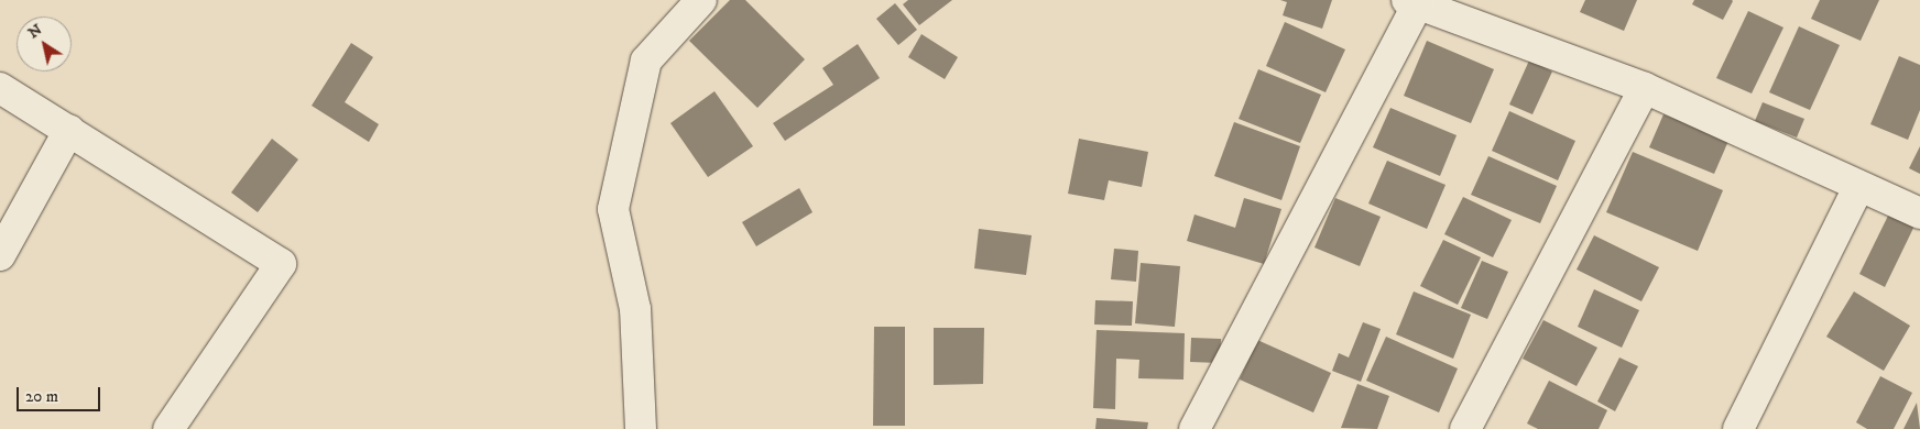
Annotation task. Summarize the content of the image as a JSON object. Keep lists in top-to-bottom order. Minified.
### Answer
{"scale_bar":"20 m","north":"top left"}
